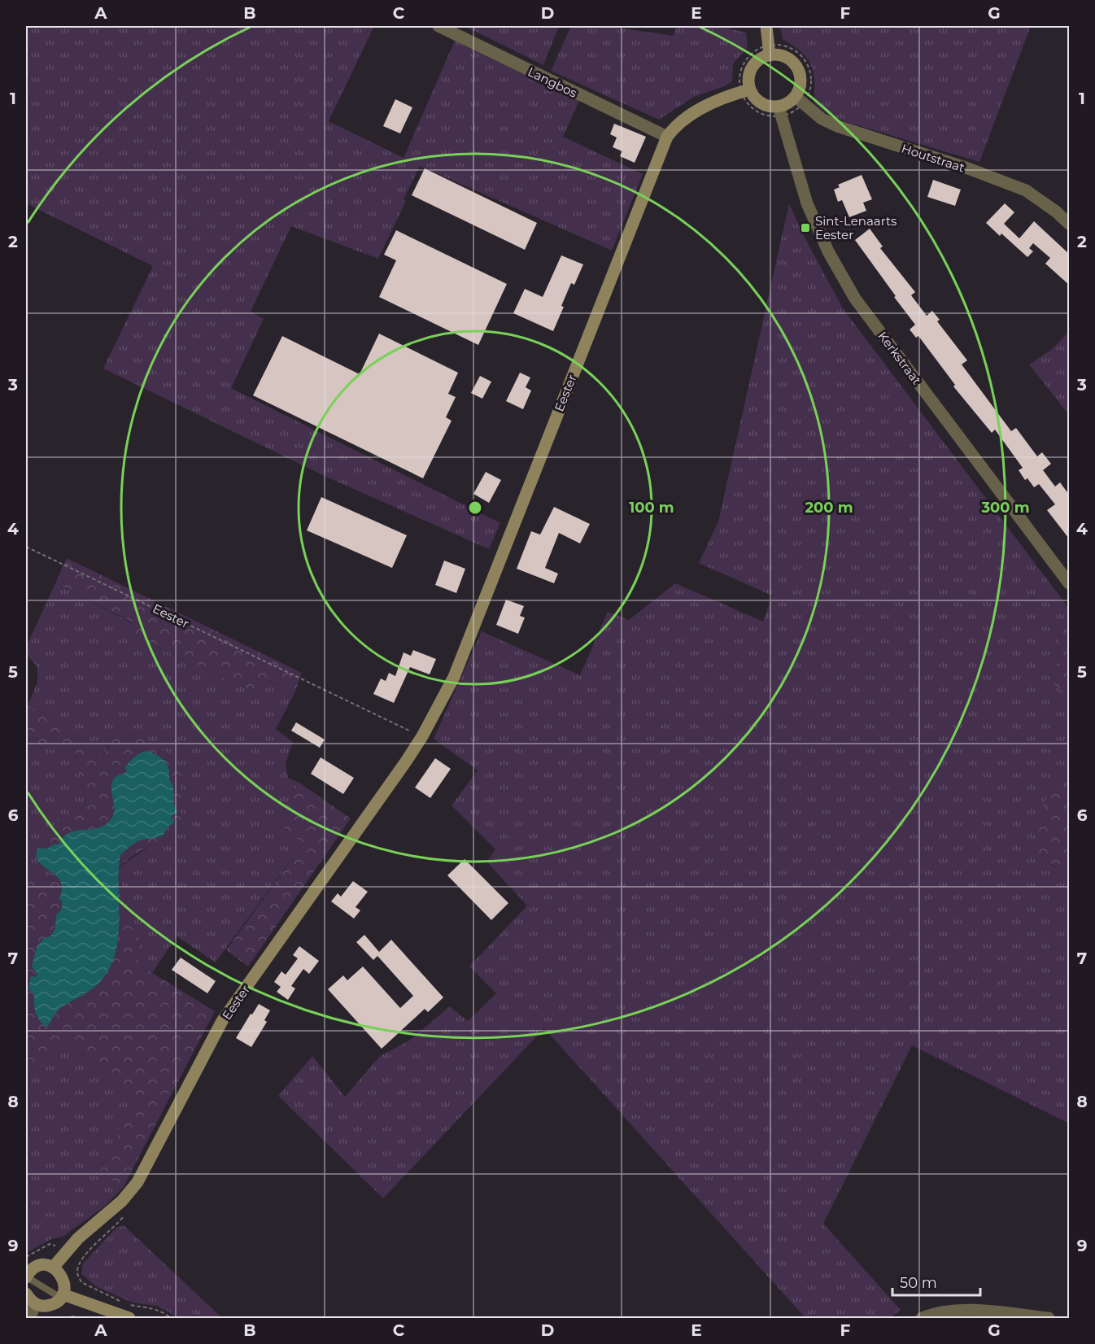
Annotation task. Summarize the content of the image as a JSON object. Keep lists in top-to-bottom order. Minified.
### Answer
{"streets":{"main road":["Eester"],"street":["Langbos","Houtstraat","Kerkstraat"]},"crossings":[["Langbos","Eester"],["Houtstraat","Kerkstraat"],["Houtstraat","Eester"],["Kerkstraat","Eester"]],"places":{"transit":["Sint-Lenaarts Eester"]},"scale_bar":"50 m","grid":{"columns":["A","B","C","D","E","F","G"],"rows":["1","2","3","4","5","6","7","8","9"]},"rings":["100 m","200 m","300 m"]}
